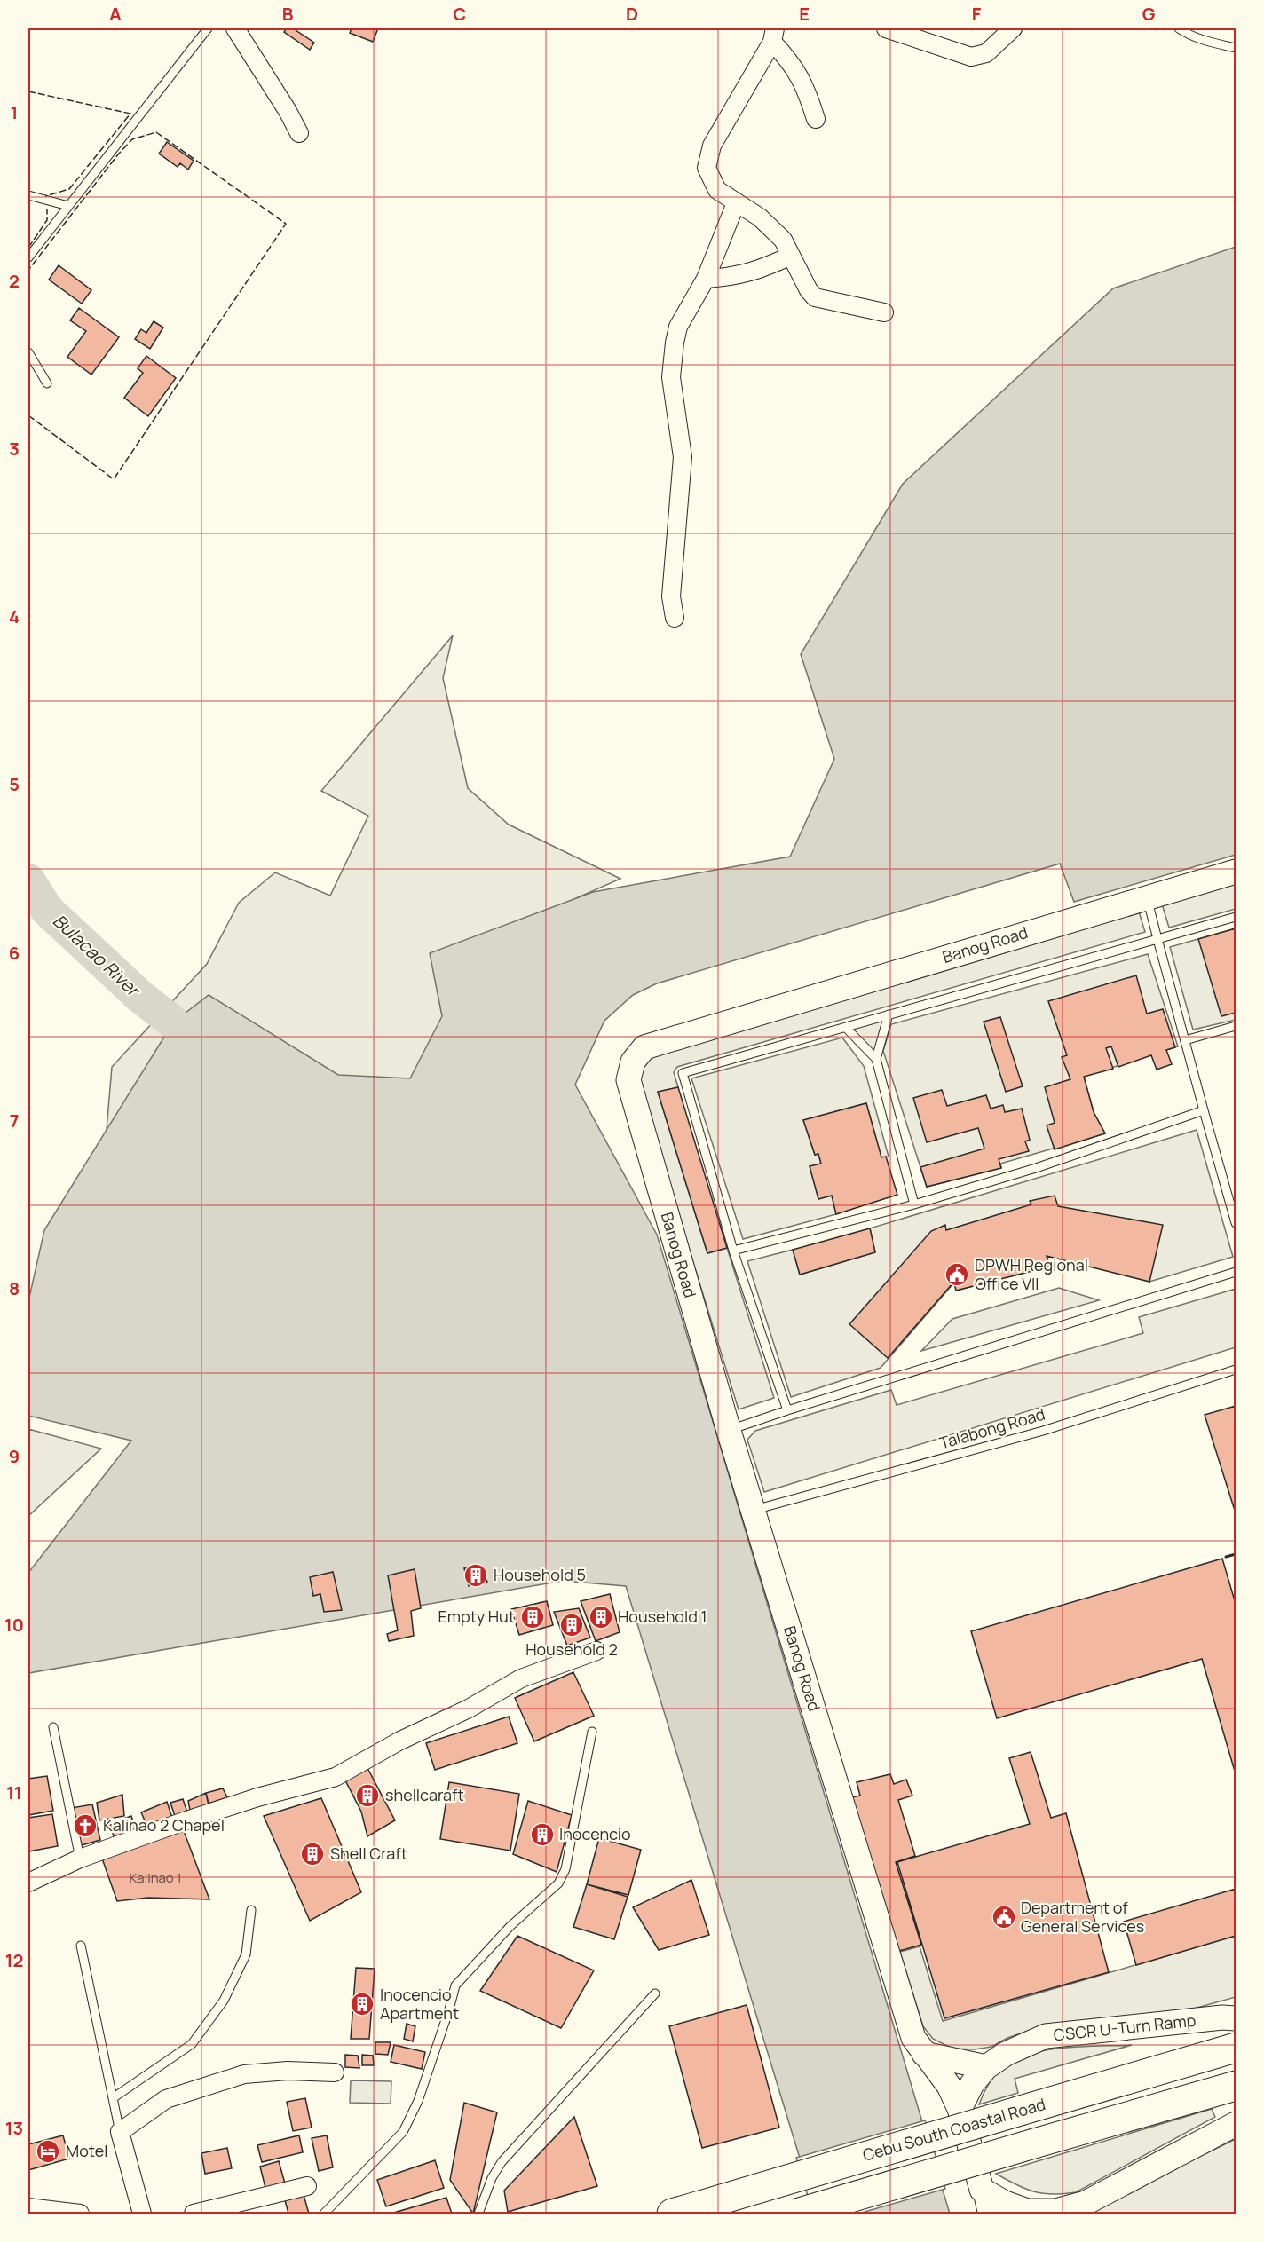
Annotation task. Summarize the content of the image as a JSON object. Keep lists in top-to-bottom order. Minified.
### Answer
{"streets":{"highway":["Cebu South Coastal Road"],"street":["Banog Road","CSCR U-Turn Ramp"],"lane":["Talabong Road"]},"crossings":[["Banog Road","Talabong Road"],["Banog Road","CSCR U-Turn Ramp"]],"water":["Bulacao River"],"places":{"public building":["DPWH Regional Office VII","Department of General Services"],"building":["Household 5","Empty Hut","Household 1","Household 2","shellcaraft","Inocencio","Shell Craft","Inocencio Apartment"],"church":["Kalinao 2 Chapel"],"hotel":["Motel"]},"house_numbers":["Kalinao 1"],"grid":{"columns":["A","B","C","D","E","F","G"],"rows":["1","2","3","4","5","6","7","8","9","10","11","12","13"]}}
